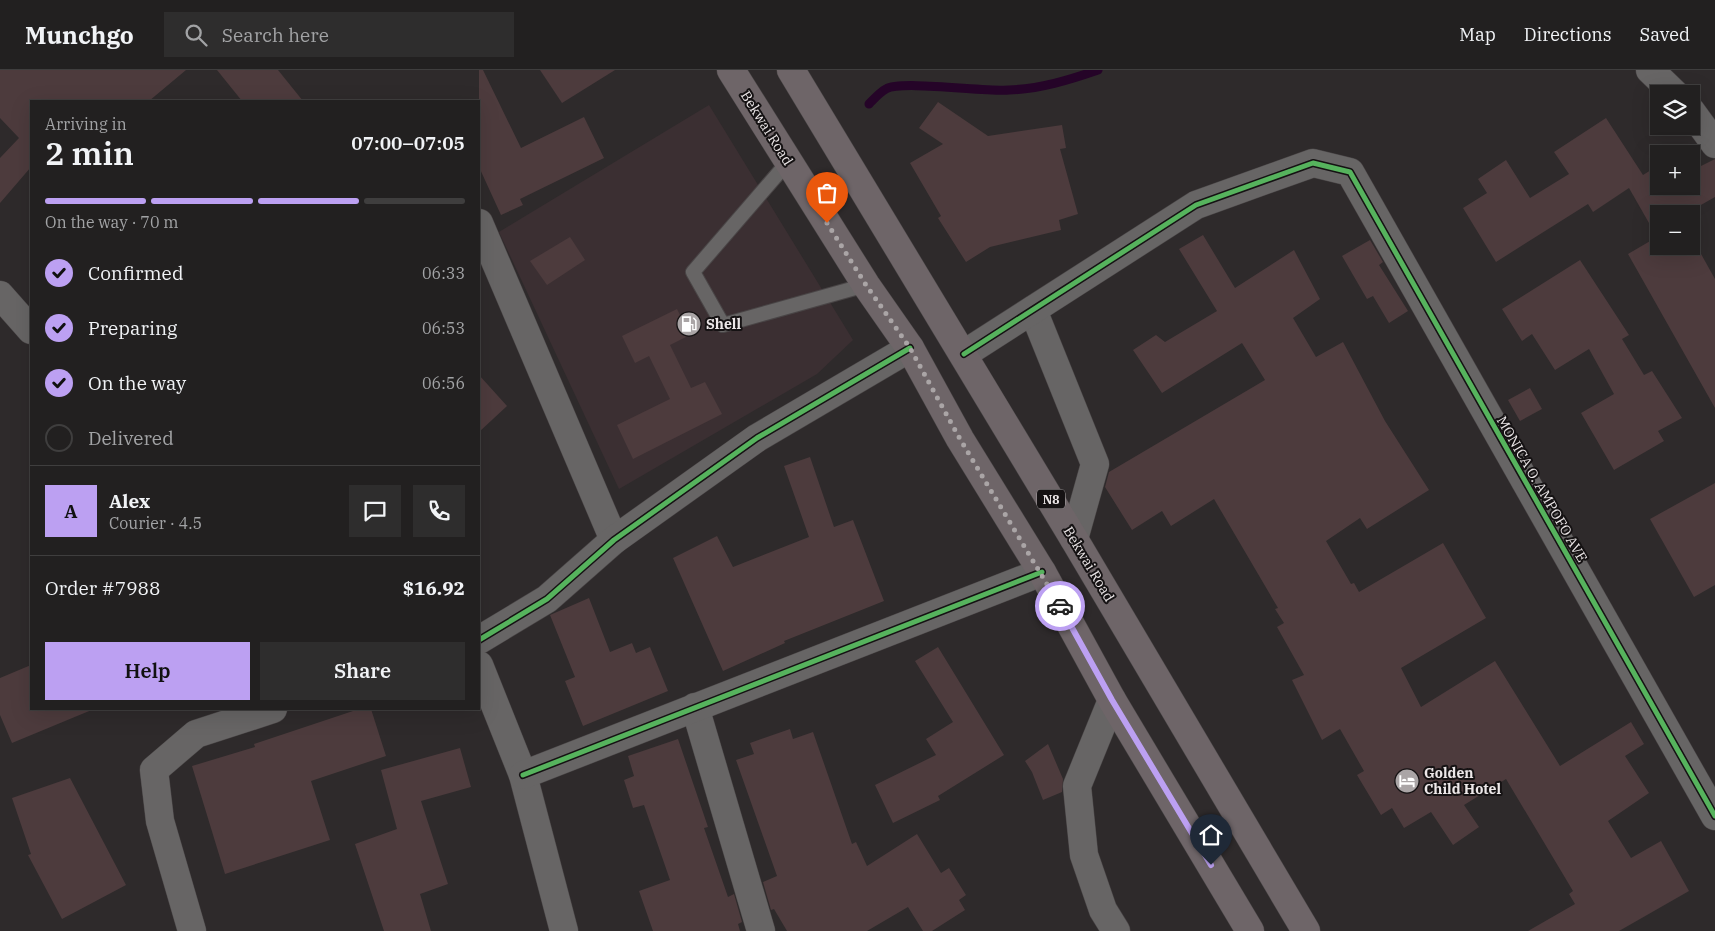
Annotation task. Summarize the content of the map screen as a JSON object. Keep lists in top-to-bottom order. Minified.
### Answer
{"streets":{"highway":["Bekwai Road","N8"],"street":["MONICA O. AMPOFO AVE"]},"places":{"fuel station":["Shell"],"hotel":["Golden Child Hotel"]},"page":{"header":"Munchgo","search":"Search here","nav":["Map","Directions","Saved"],"map_buttons":["+","−"],"heading":["2 min","Arriving in","07:00–07:05"],"panel":["Alex","Courier · 4.5","Order #7988","$16.92"],"bar":"On the way · 70 m","list":[["Confirmed","06:33"],["Preparing","06:53"],["On the way","06:56"],"Delivered"],"round":"A","buttons":["Help","Share"]}}
